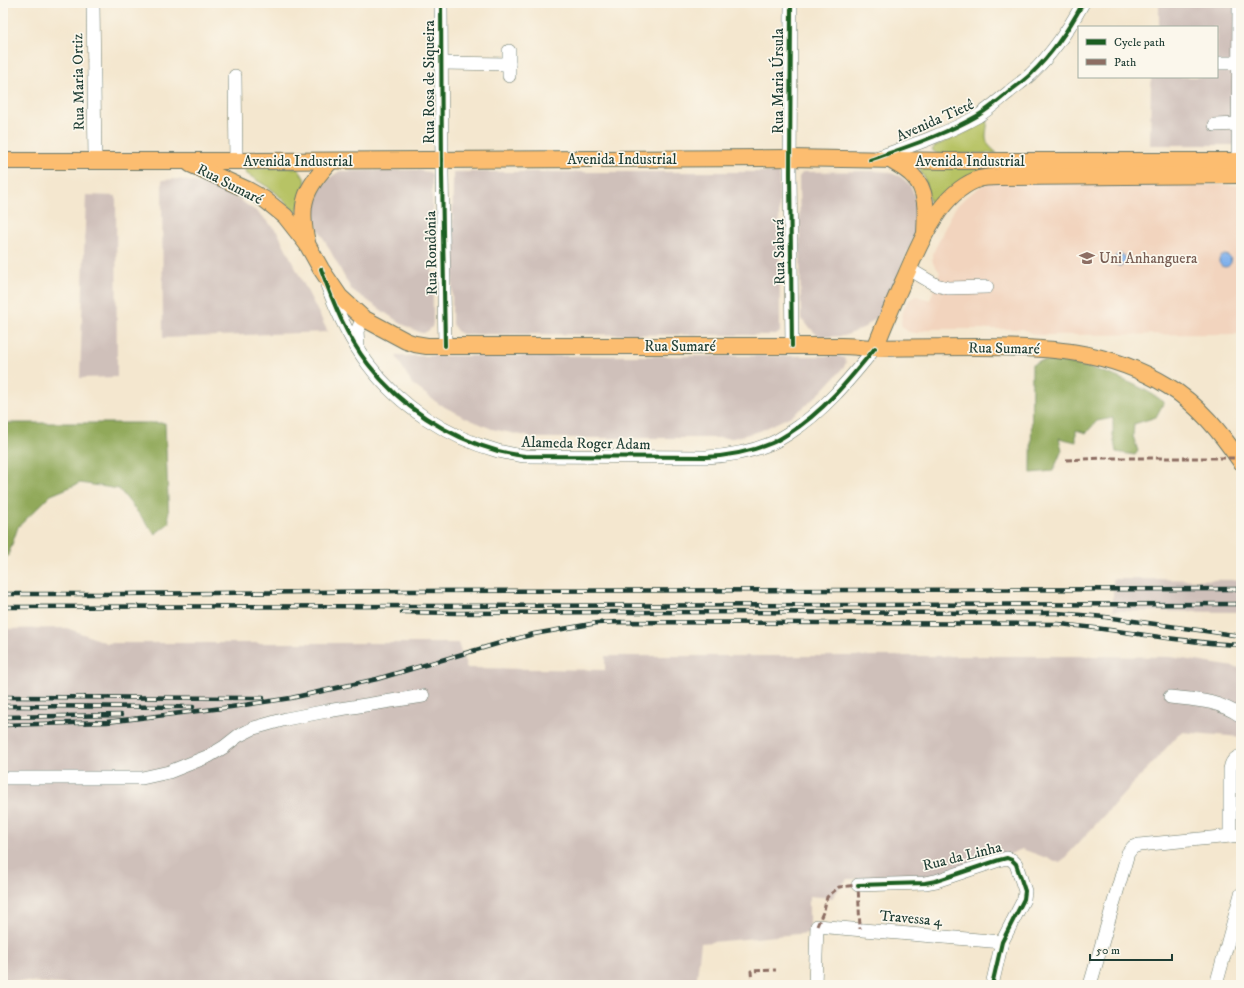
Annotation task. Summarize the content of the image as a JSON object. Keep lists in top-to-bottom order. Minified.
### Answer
{"streets":{"main road":["Avenida Industrial","Rua Sumaré","Alameda Roger Adam"],"street":["Rua Maria Úrsula","Rua Maria Ortiz","Rua Rosa de Siqueira","Avenida Tietê","Rua Sabará","Rua Rondônia","Rua da Linha","Travessa 4"]},"crossings":[["Rua Maria Úrsula","Avenida Industrial"],["Rua Maria Úrsula","Rua Sabará"],["Rua Maria Ortiz","Avenida Industrial"],["Rua Rosa de Siqueira","Avenida Industrial"],["Rua Rosa de Siqueira","Rua Rondônia"],["Avenida Tietê","Avenida Industrial"],["Avenida Industrial","Rua Sumaré"],["Avenida Industrial","Rua Sabará"],["Avenida Industrial","Rua Rondônia"],["Avenida Industrial","Alameda Roger Adam"],["Rua Sumaré","Rua Sabará"],["Rua Sumaré","Rua Rondônia"],["Rua Sumaré","Alameda Roger Adam"],["Rua da Linha","Travessa 4"]],"places":{"school or university":["Uni Anhanguera"]},"legend":["Cycle path","Path"],"scale_bar":"50 m"}
